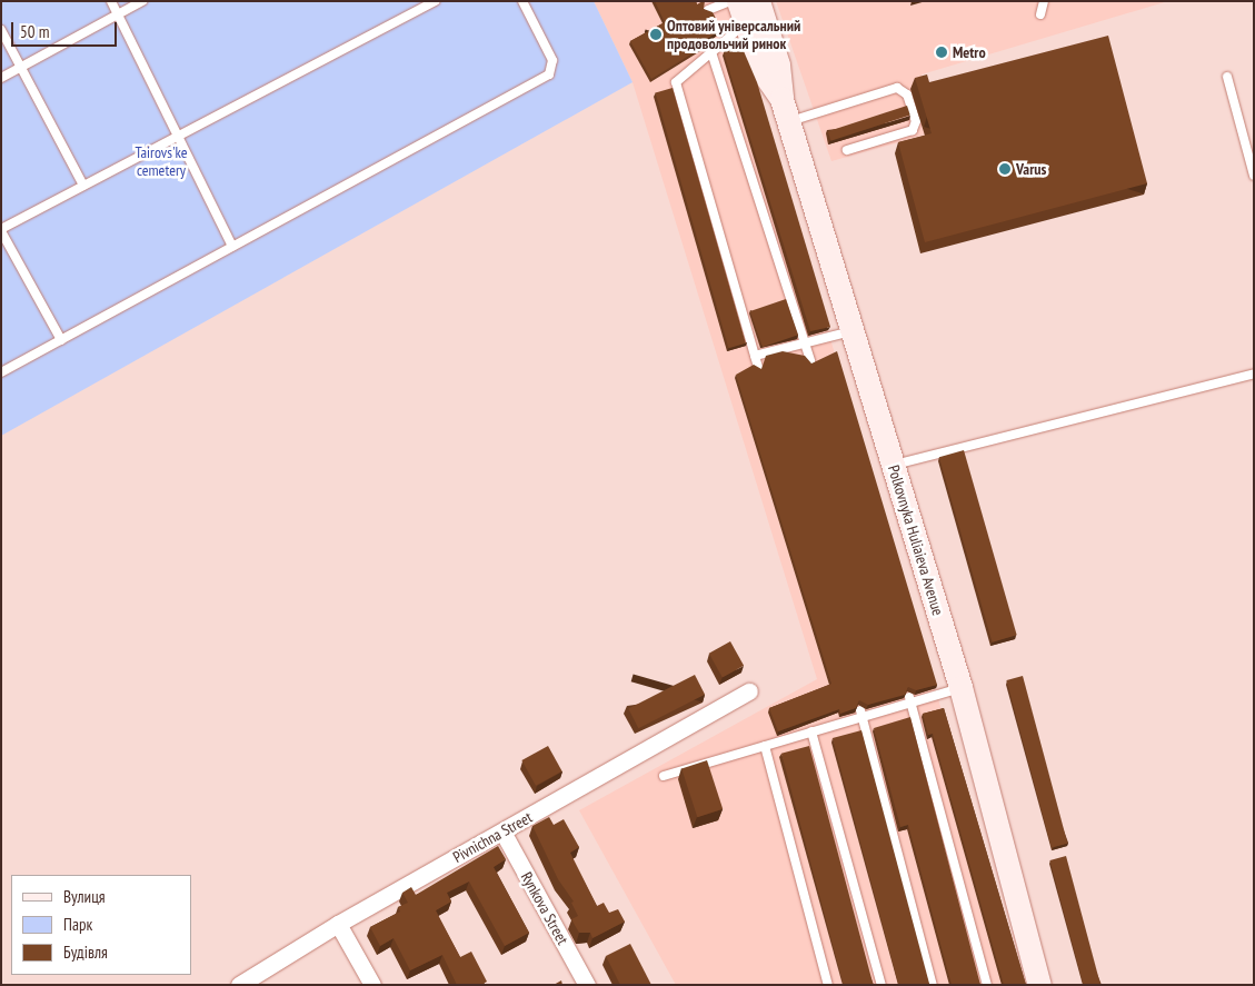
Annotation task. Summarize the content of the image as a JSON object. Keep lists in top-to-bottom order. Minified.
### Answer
{"streets":{"main road":["Polkovnyka Huliaieva Avenue"],"street":["Pivnichna Street","Rynkova Street"]},"crossings":[["Pivnichna Street","Rynkova Street"]],"parks":["Tairovs'ke cemetery"],"places":["Оптовий універсальний продовольчий ринок","Metro","Varus"],"legend":["Вулиця","Парк","Будівля"],"scale_bar":"50 m"}
